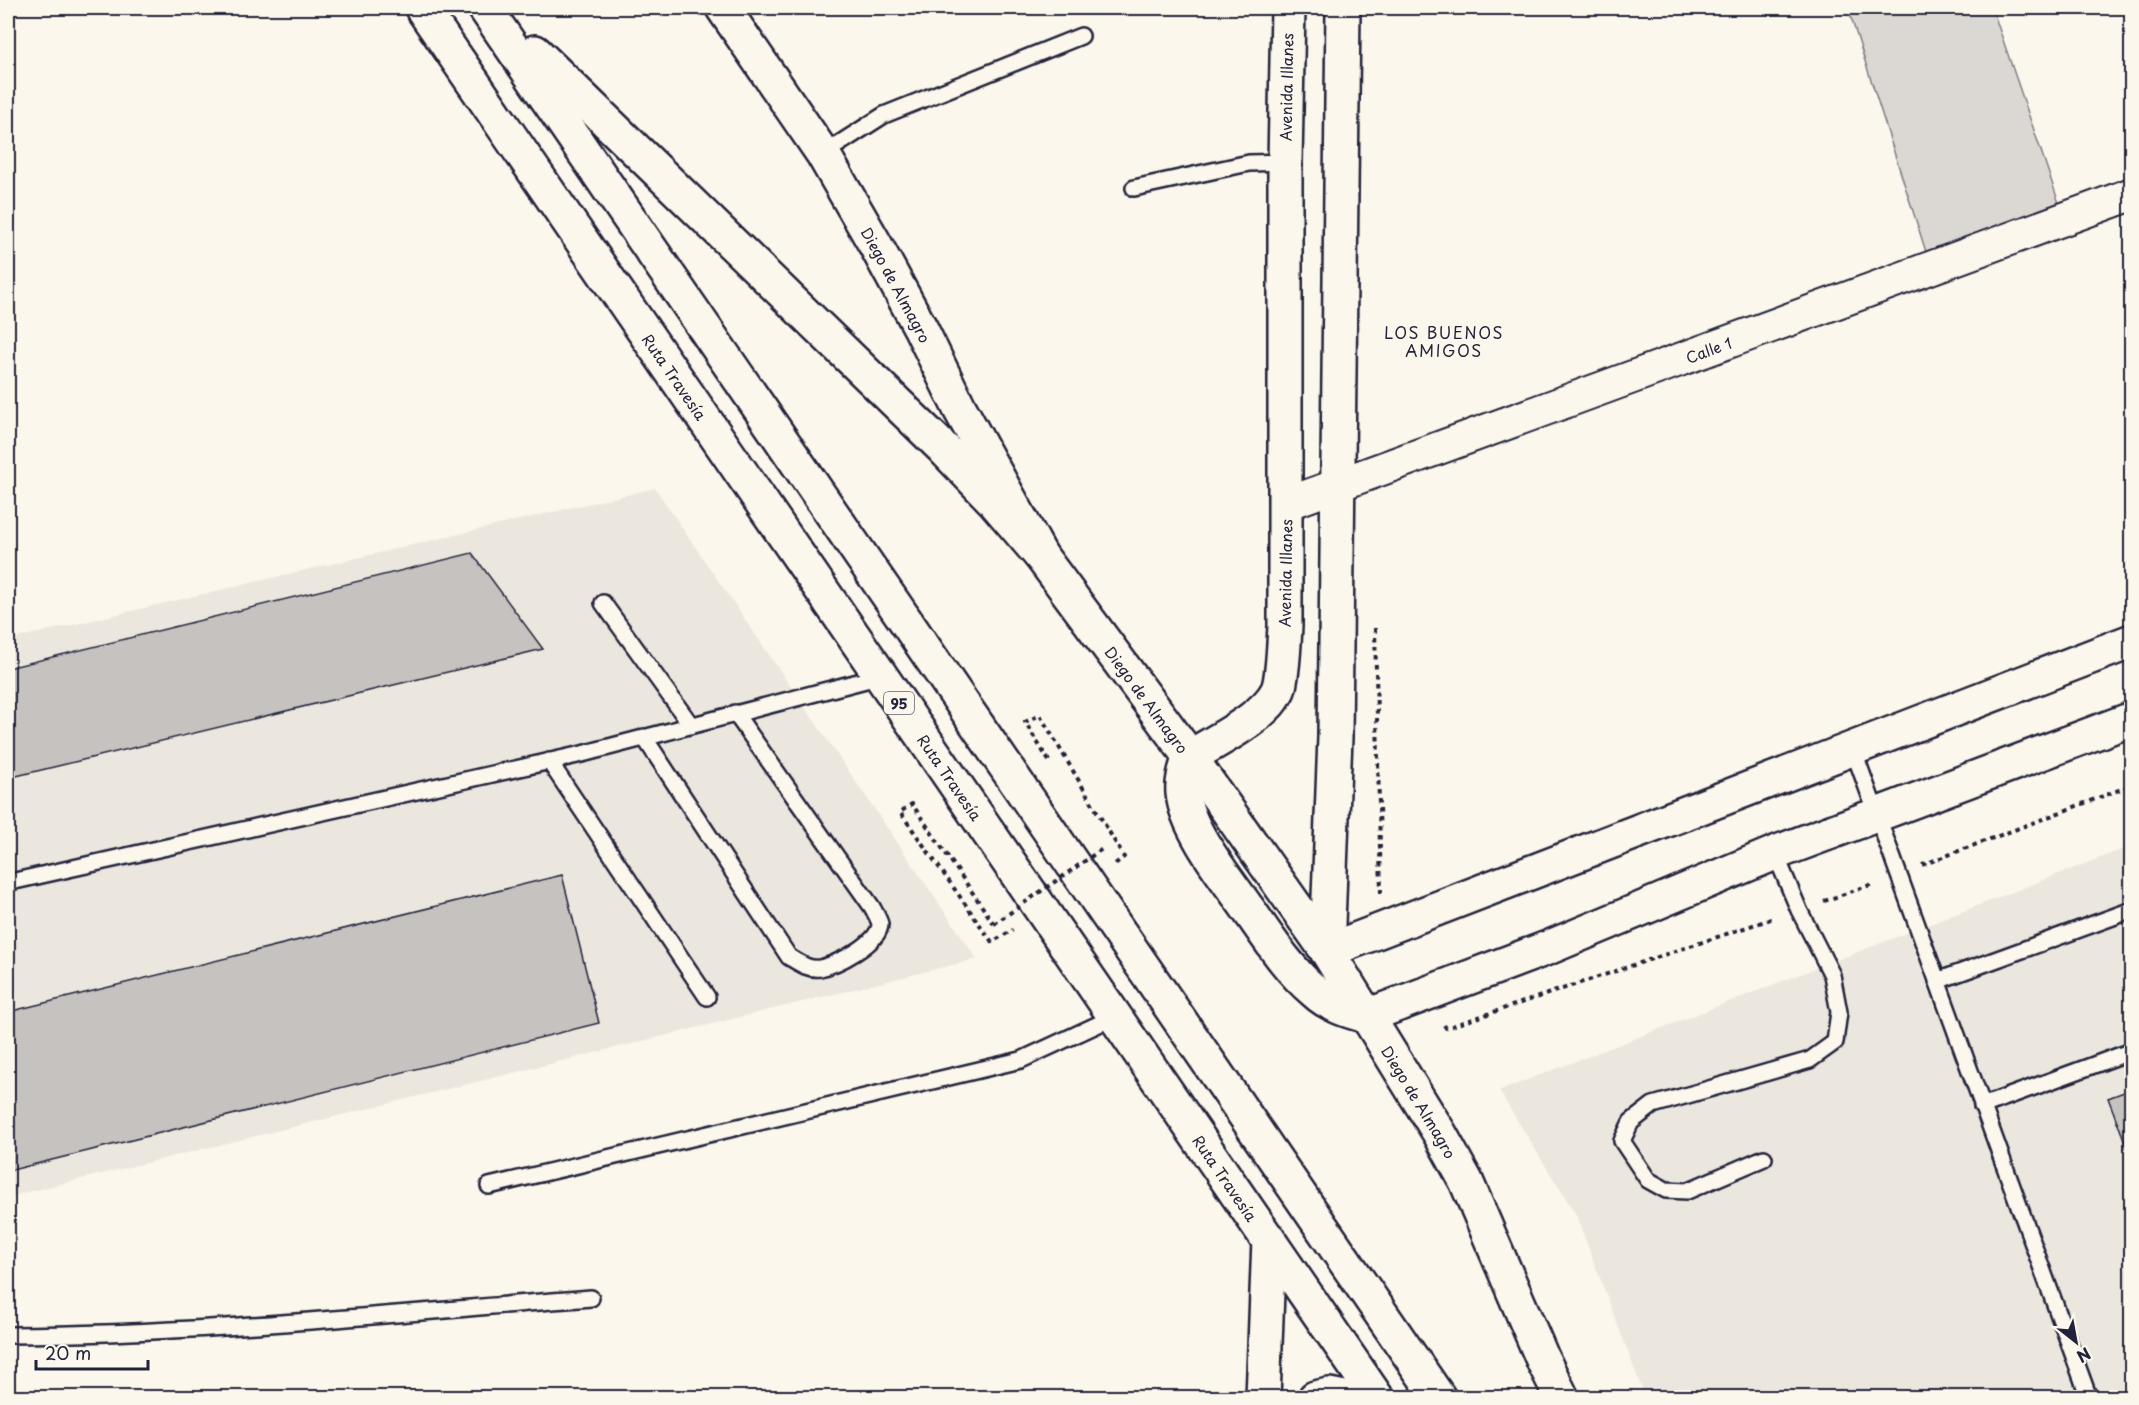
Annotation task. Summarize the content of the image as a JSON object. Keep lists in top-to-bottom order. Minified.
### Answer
{"streets":{"main road":["Avenida Illanes","Diego de Almagro","Ruta Travesía","95"],"street":["Calle 1"]},"crossings":[["Avenida Illanes","Diego de Almagro"],["Avenida Illanes","Calle 1"]],"districts":["LOS BUENOS AMIGOS"],"scale_bar":"20 m","north":"bottom right"}
